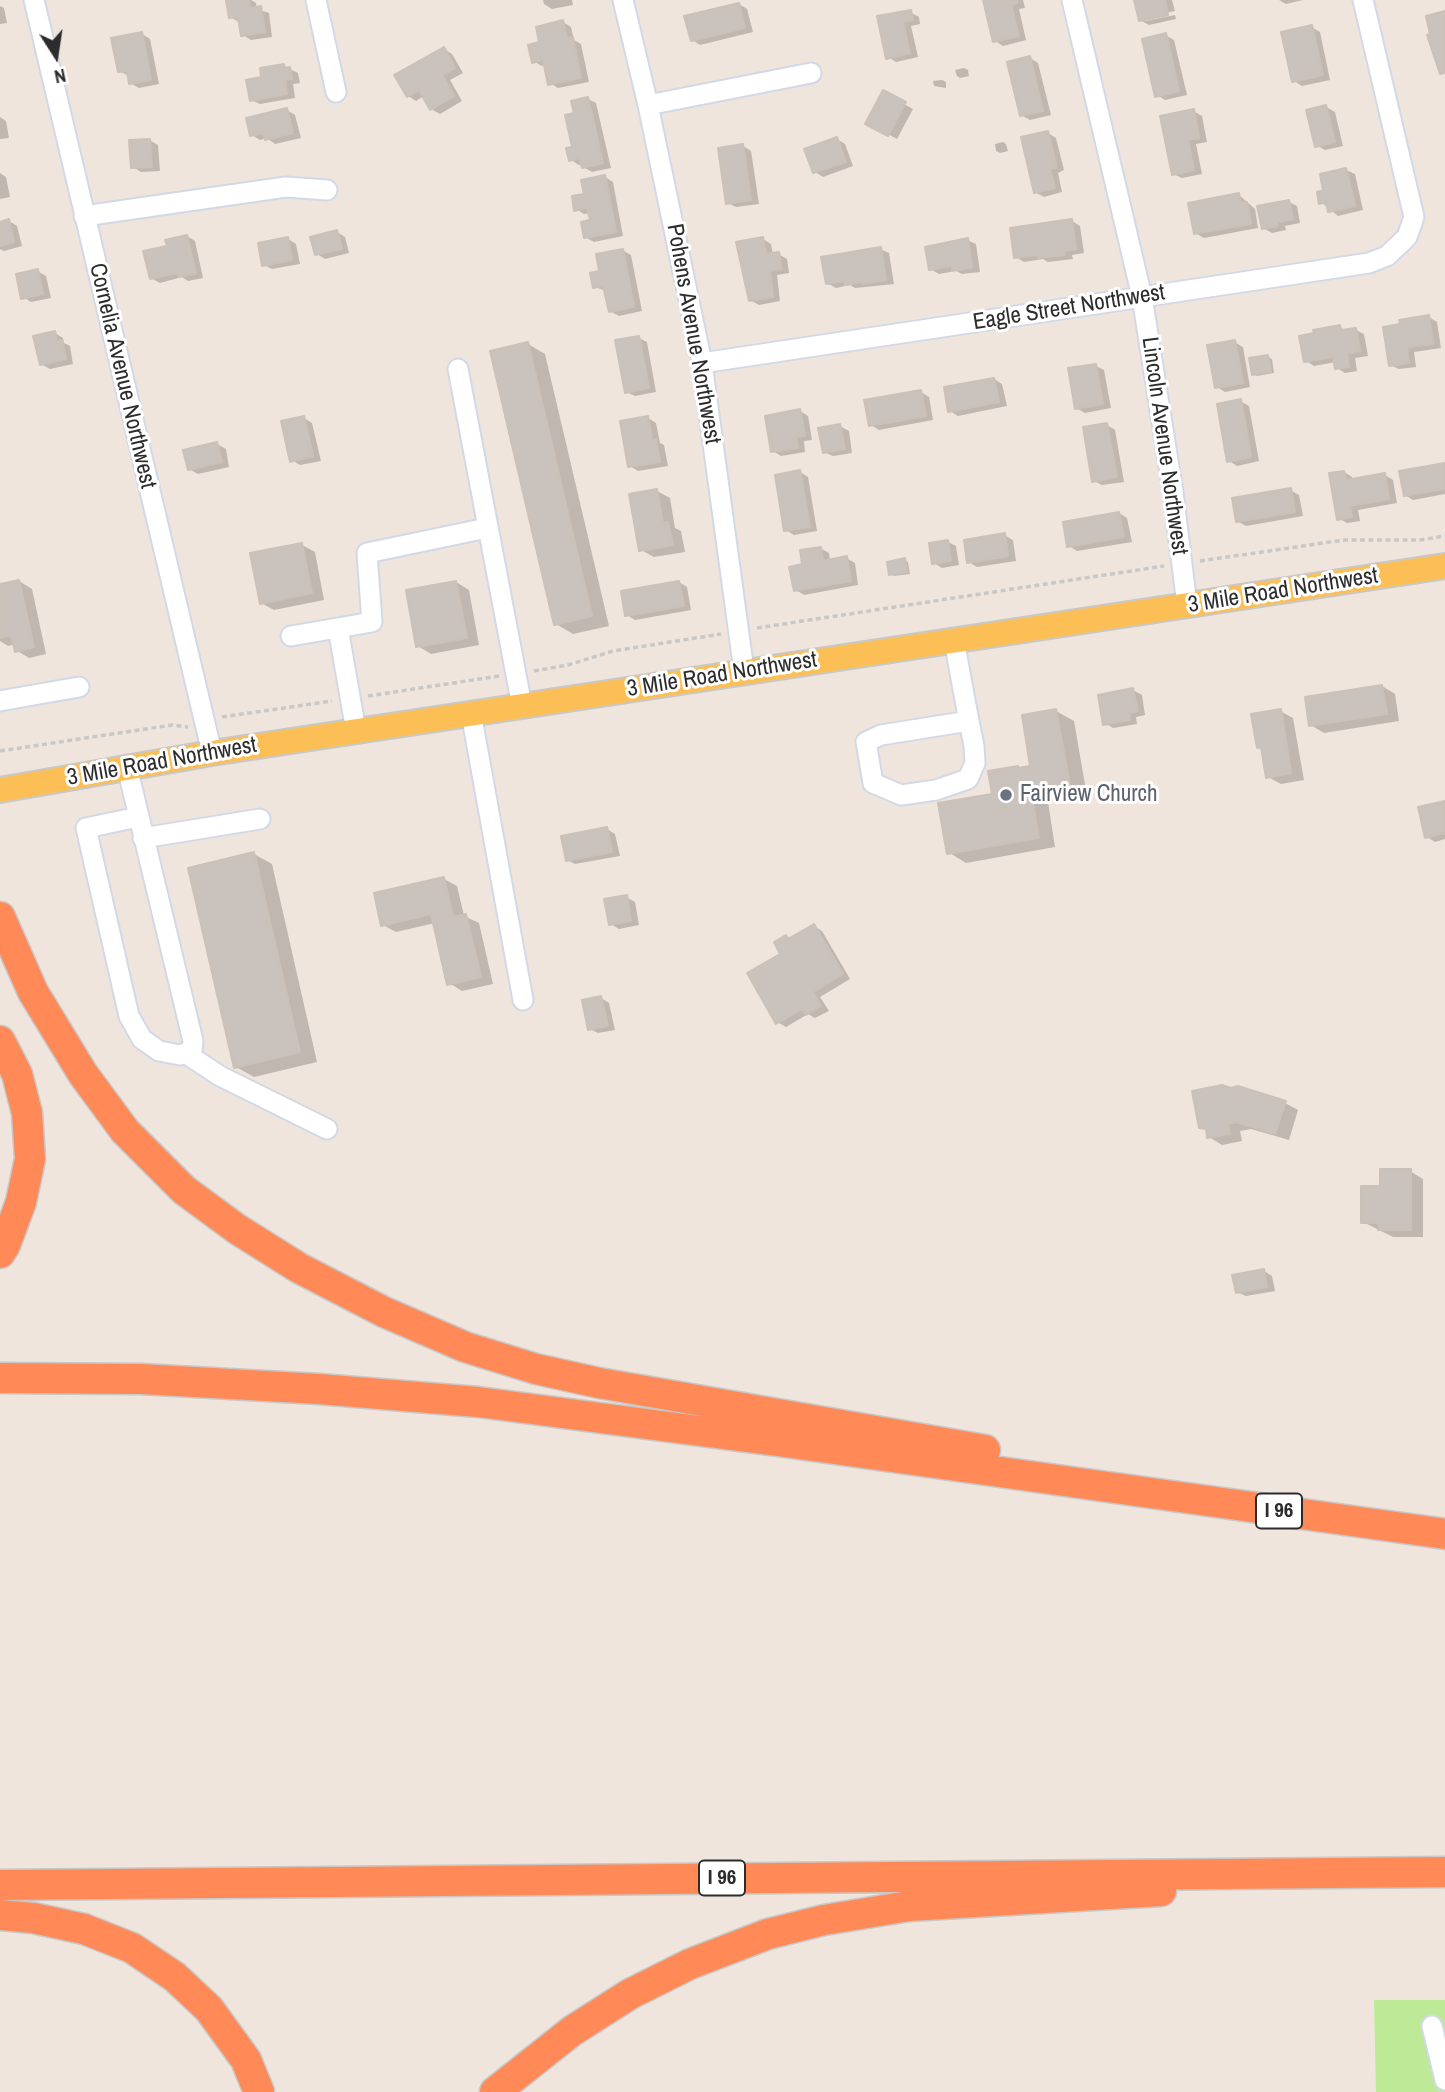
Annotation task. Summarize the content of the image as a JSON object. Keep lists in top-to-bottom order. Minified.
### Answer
{"streets":{"highway":["I 96"],"main road":["3 Mile Road Northwest"],"street":["Eagle Street Northwest","Pohens Avenue Northwest","Cornelia Avenue Northwest","Lincoln Avenue Northwest"]},"crossings":[["Eagle Street Northwest","Pohens Avenue Northwest"],["Eagle Street Northwest","Lincoln Avenue Northwest"],["Pohens Avenue Northwest","3 Mile Road Northwest"],["Cornelia Avenue Northwest","3 Mile Road Northwest"],["Lincoln Avenue Northwest","3 Mile Road Northwest"]],"places":["Fairview Church"],"north":"bottom"}
